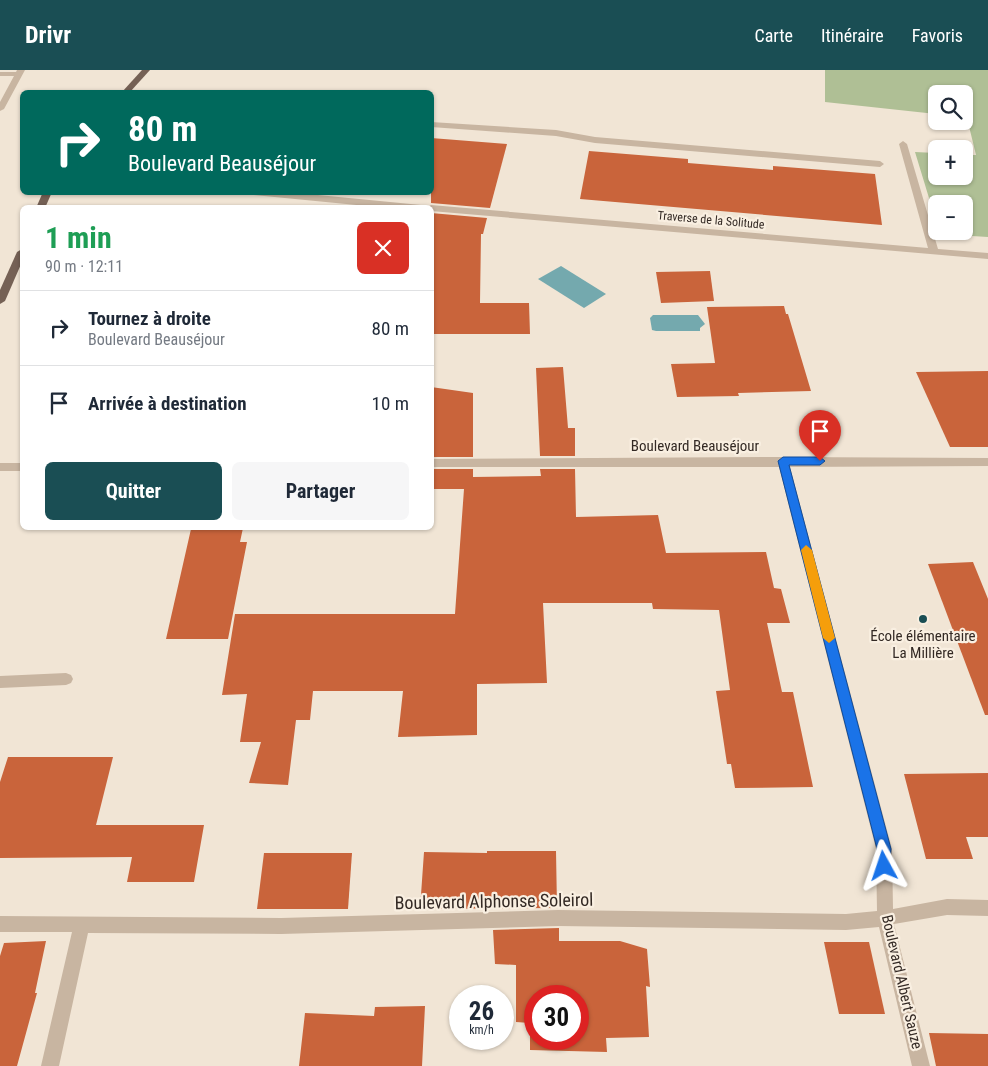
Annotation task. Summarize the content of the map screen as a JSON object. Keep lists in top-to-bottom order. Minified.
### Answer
{"streets":{"street":["Traverse de la Solitude","Boulevard Beauséjour","Boulevard Alphonse Soleirol","Boulevard Albert Sauze"]},"crossings":[["Boulevard Beauséjour","Boulevard Albert Sauze"],["Boulevard Alphonse Soleirol","Boulevard Albert Sauze"]],"places":["École élémentaire La Millière"],"page":{"header":"Drivr","nav":["Carte","Itinéraire","Favoris"],"map_buttons":["+","−"],"turn":["80 m","Boulevard Beauséjour"],"heading":["1 min","90 m · 12:11"],"list":[{"name":"Tournez à droite","note":"Boulevard Beauséjour","value":"80 m"},{"name":"Arrivée à destination","value":"10 m"}],"buttons":["Quitter","Partager"],"speed":"26 km/h","limit":"30"}}
